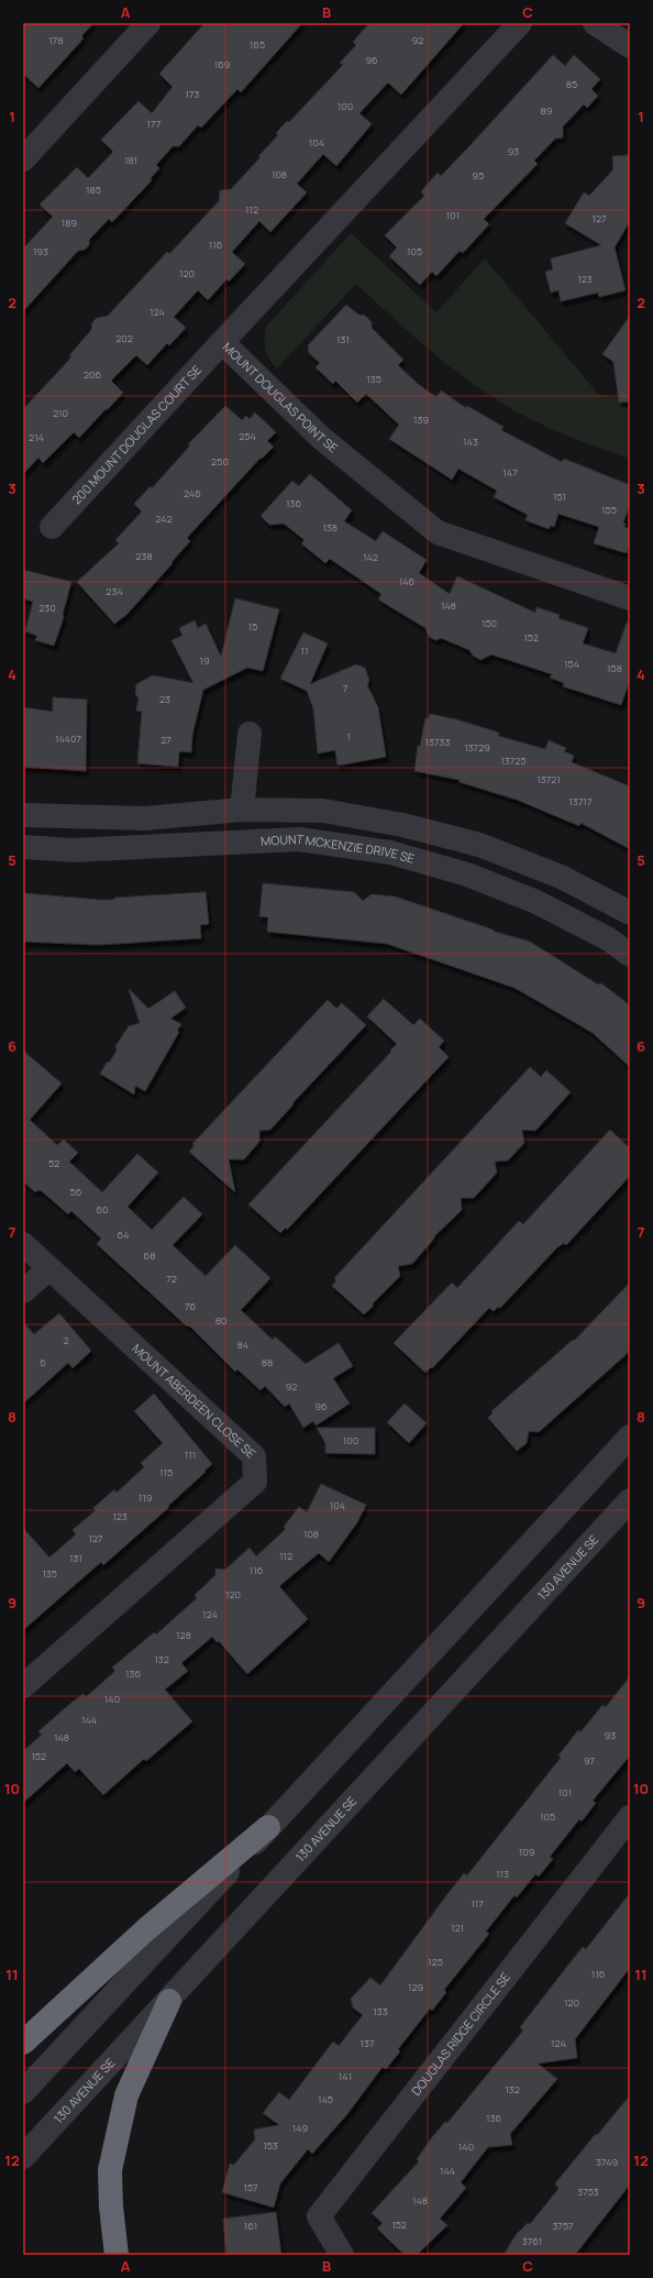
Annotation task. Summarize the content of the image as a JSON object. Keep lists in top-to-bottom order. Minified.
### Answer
{"streets":{"street":["MOUNT DOUGLAS POINT SE","200 MOUNT DOUGLAS COURT SE","MOUNT MCKENZIE DRIVE SE","MOUNT ABERDEEN CLOSE SE","130 AVENUE SE","DOUGLAS RIDGE CIRCLE SE"]},"crossings":[["MOUNT DOUGLAS POINT SE","200 MOUNT DOUGLAS COURT SE"]],"house_numbers":["178","92","165","96","169","85","173","100","89","177","104","93","181","108","95","185","112","101","127","189","116","193","105","120","123","124","202","131","206","135","210","139","254","214","143","250","147","246","151","136","155","242","138","238","142","146","234","148","230","150","15","152","11","19","154","158","7","23","1","14407","27","13733","13729","13725","13721","13717","52","56","60","64","68","72","76","80","2","84","6","88","92","96","100","111","115","119","104","123","108","127","112","131","116","135","120","124","128","132","136","140","144","93","148","152","97","101","105","109","113","117","121","125","116","129","120","133","137","124","141","132","145","136","149","153","140","3749","144","157","3753","148","152","161","3757","3761"],"grid":{"columns":["A","B","C"],"rows":["1","2","3","4","5","6","7","8","9","10","11","12"]}}
